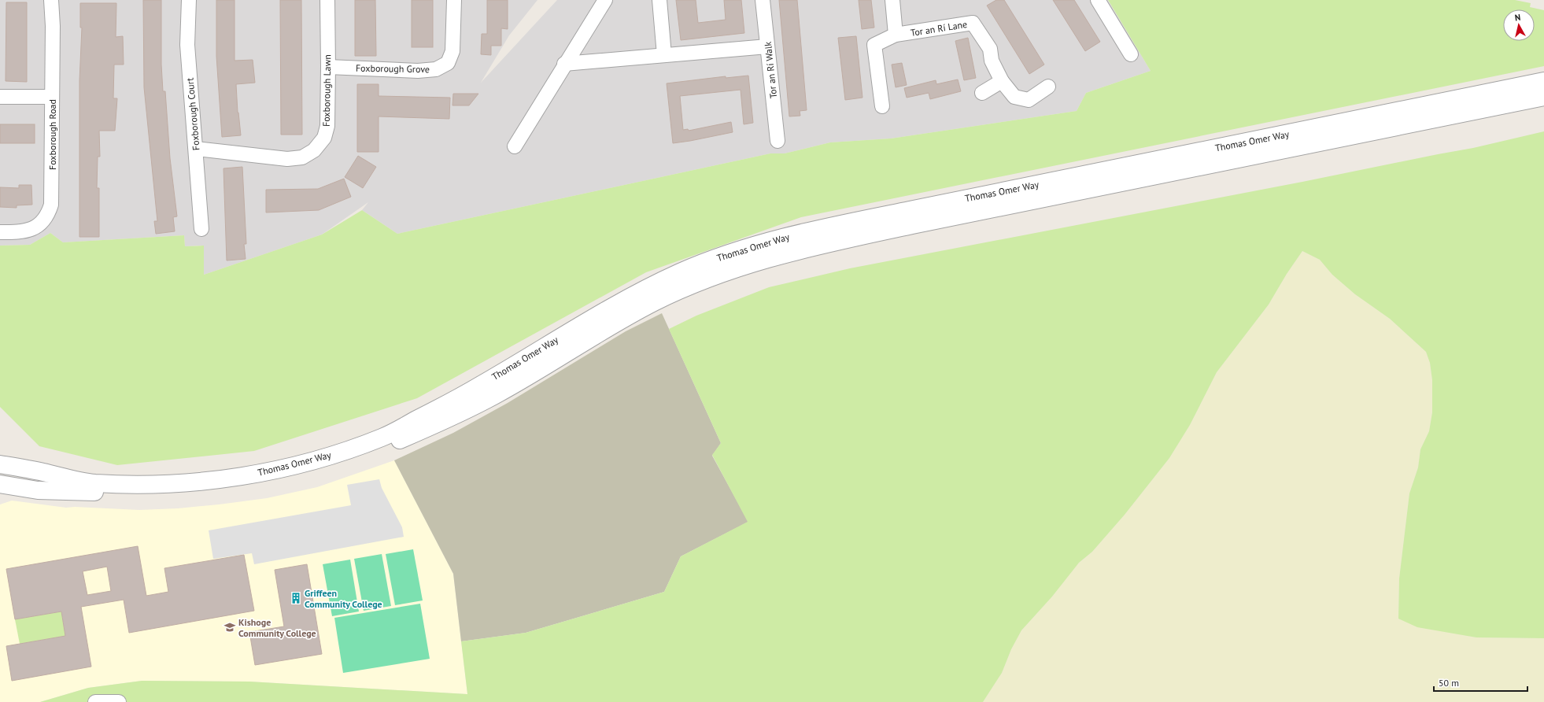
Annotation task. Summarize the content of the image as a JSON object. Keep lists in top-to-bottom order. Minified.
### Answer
{"streets":{"street":["Tor an Rí Lane","Foxborough Grove","Tor an Rí Walk","Foxborough Lawn","Foxborough Court","Foxborough Road","Thomas Omer Way"]},"crossings":[["Foxborough Grove","Foxborough Lawn"],["Foxborough Lawn","Foxborough Court"]],"places":{"building":["Griffeen Community College"],"school or university":["Kishoge Community College"]},"scale_bar":"50 m","north":"top"}
